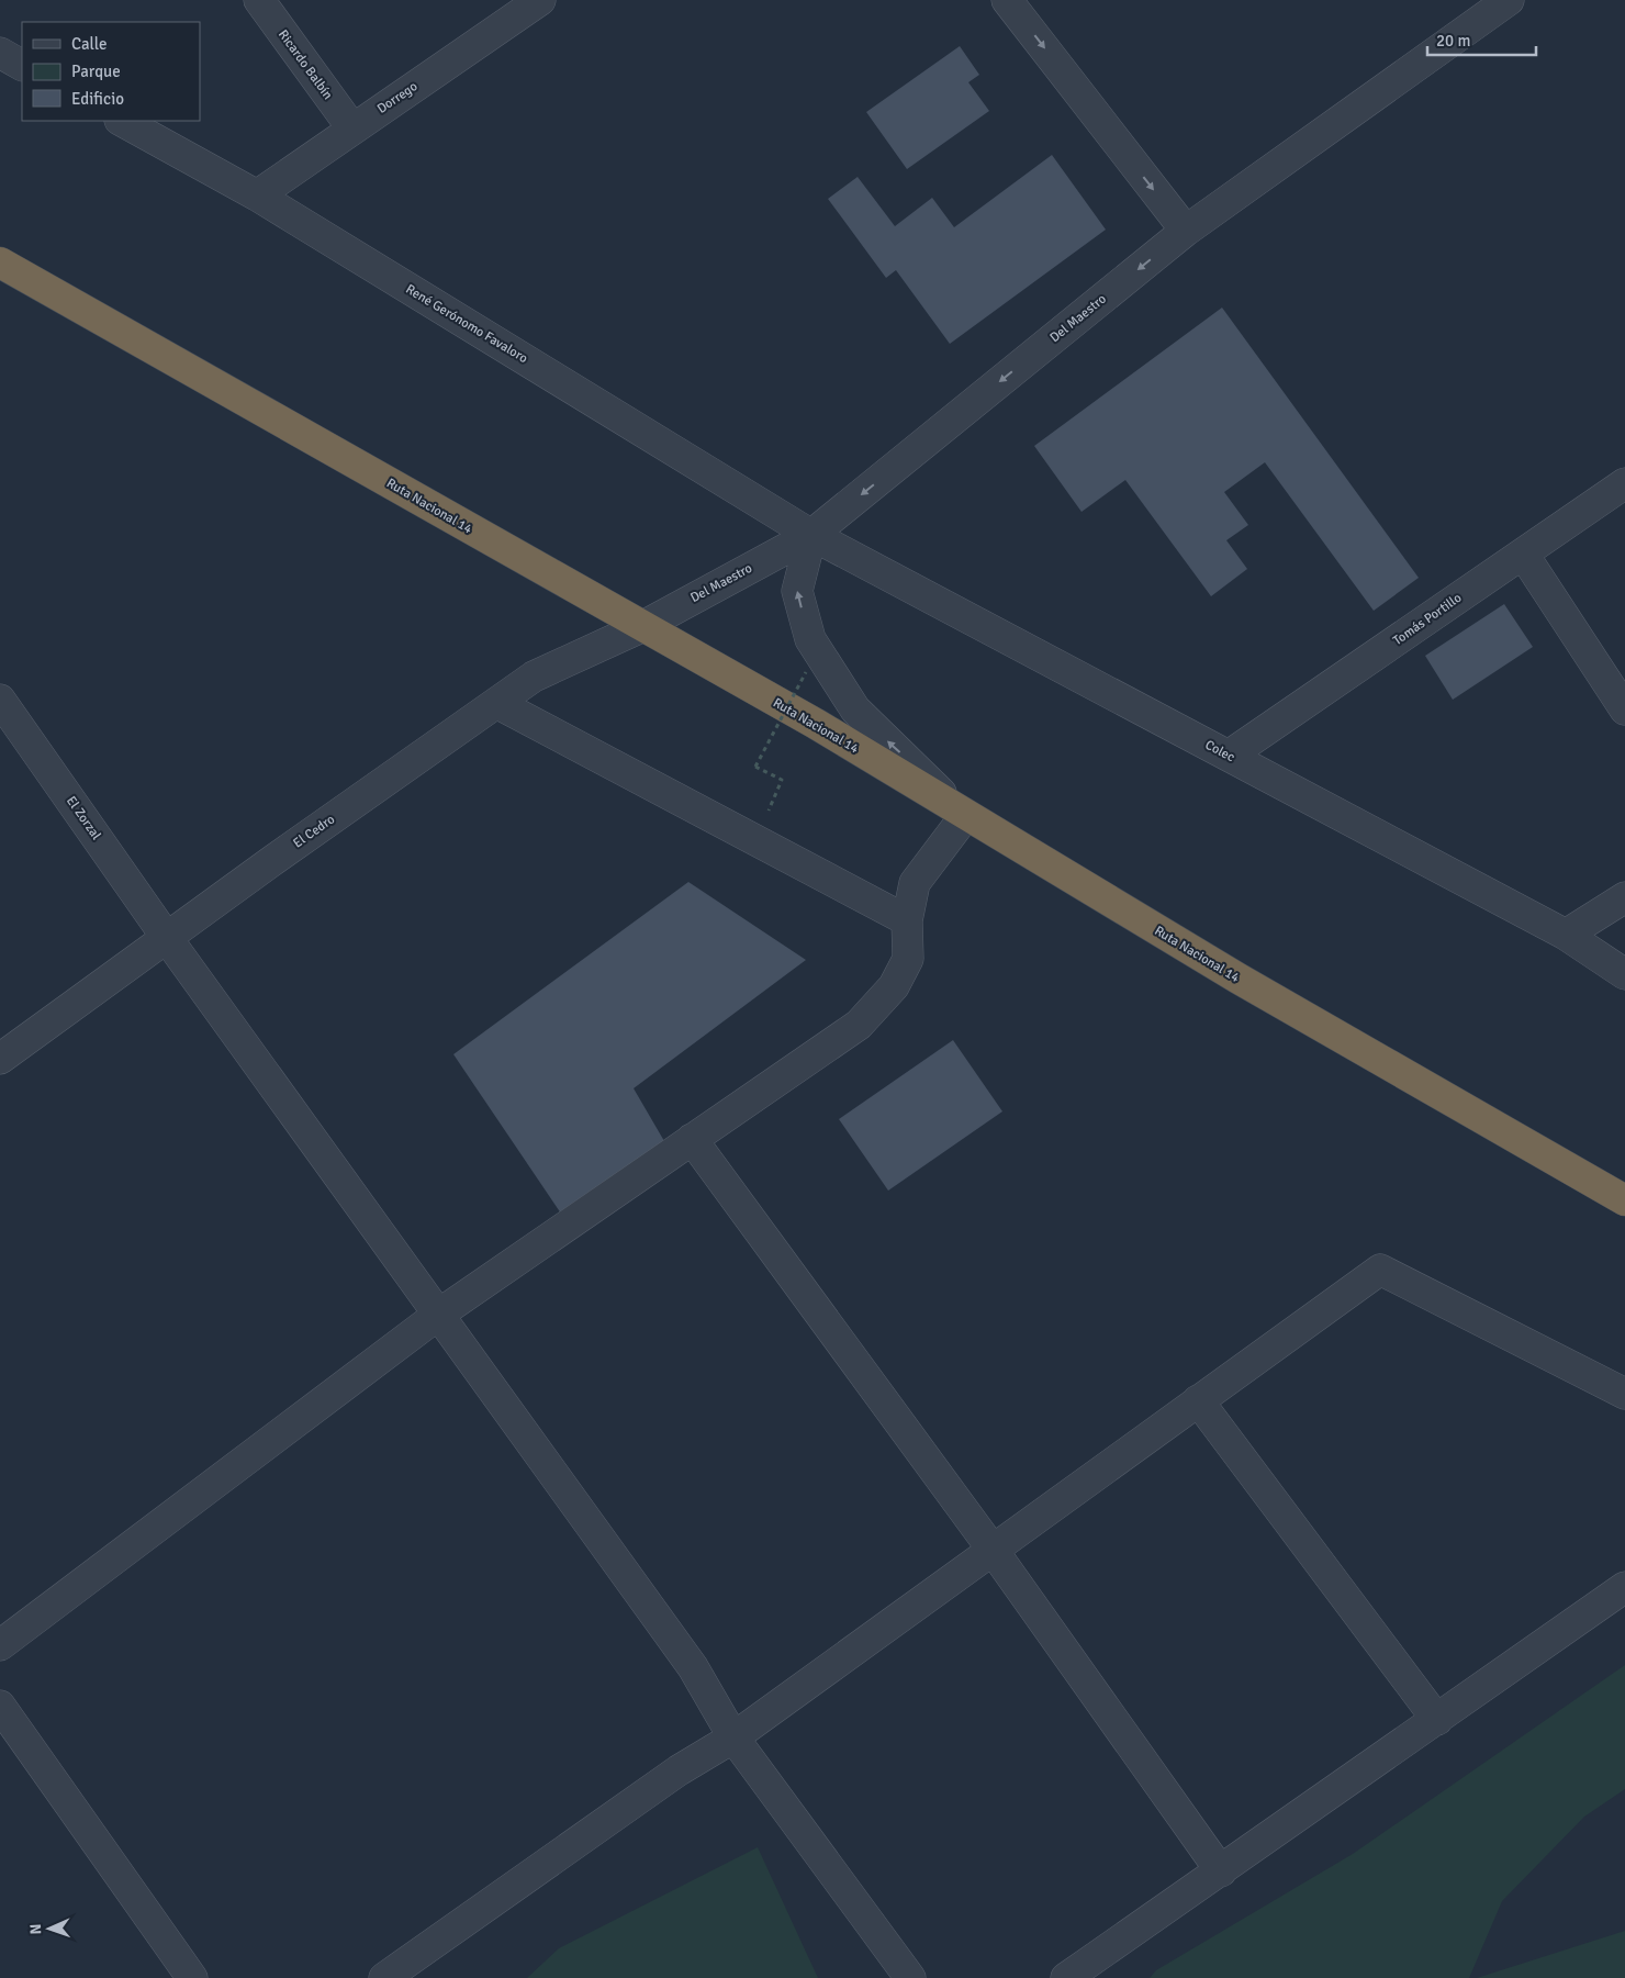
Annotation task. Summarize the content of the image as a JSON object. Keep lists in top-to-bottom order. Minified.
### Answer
{"streets":{"highway":["Ruta Nacional 14"],"street":["Ricardo Balbín","Dorrego","Del Maestro","René Gerónomo Favaloro","Tomás Portillo","Colec","El Zorzal","El Cedro"]},"crossings":[["Ricardo Balbín","Dorrego"],["Dorrego","René Gerónomo Favaloro"],["Del Maestro","René Gerónomo Favaloro"],["Del Maestro","Ruta Nacional 14"],["Del Maestro","Colec"],["Del Maestro","El Cedro"],["René Gerónomo Favaloro","Colec"],["Ruta Nacional 14","El Cedro"],["Tomás Portillo","Colec"],["El Zorzal","El Cedro"]],"one_way":["Del Maestro"],"legend":["Calle","Parque","Edificio"],"scale_bar":"20 m","north":"left"}
